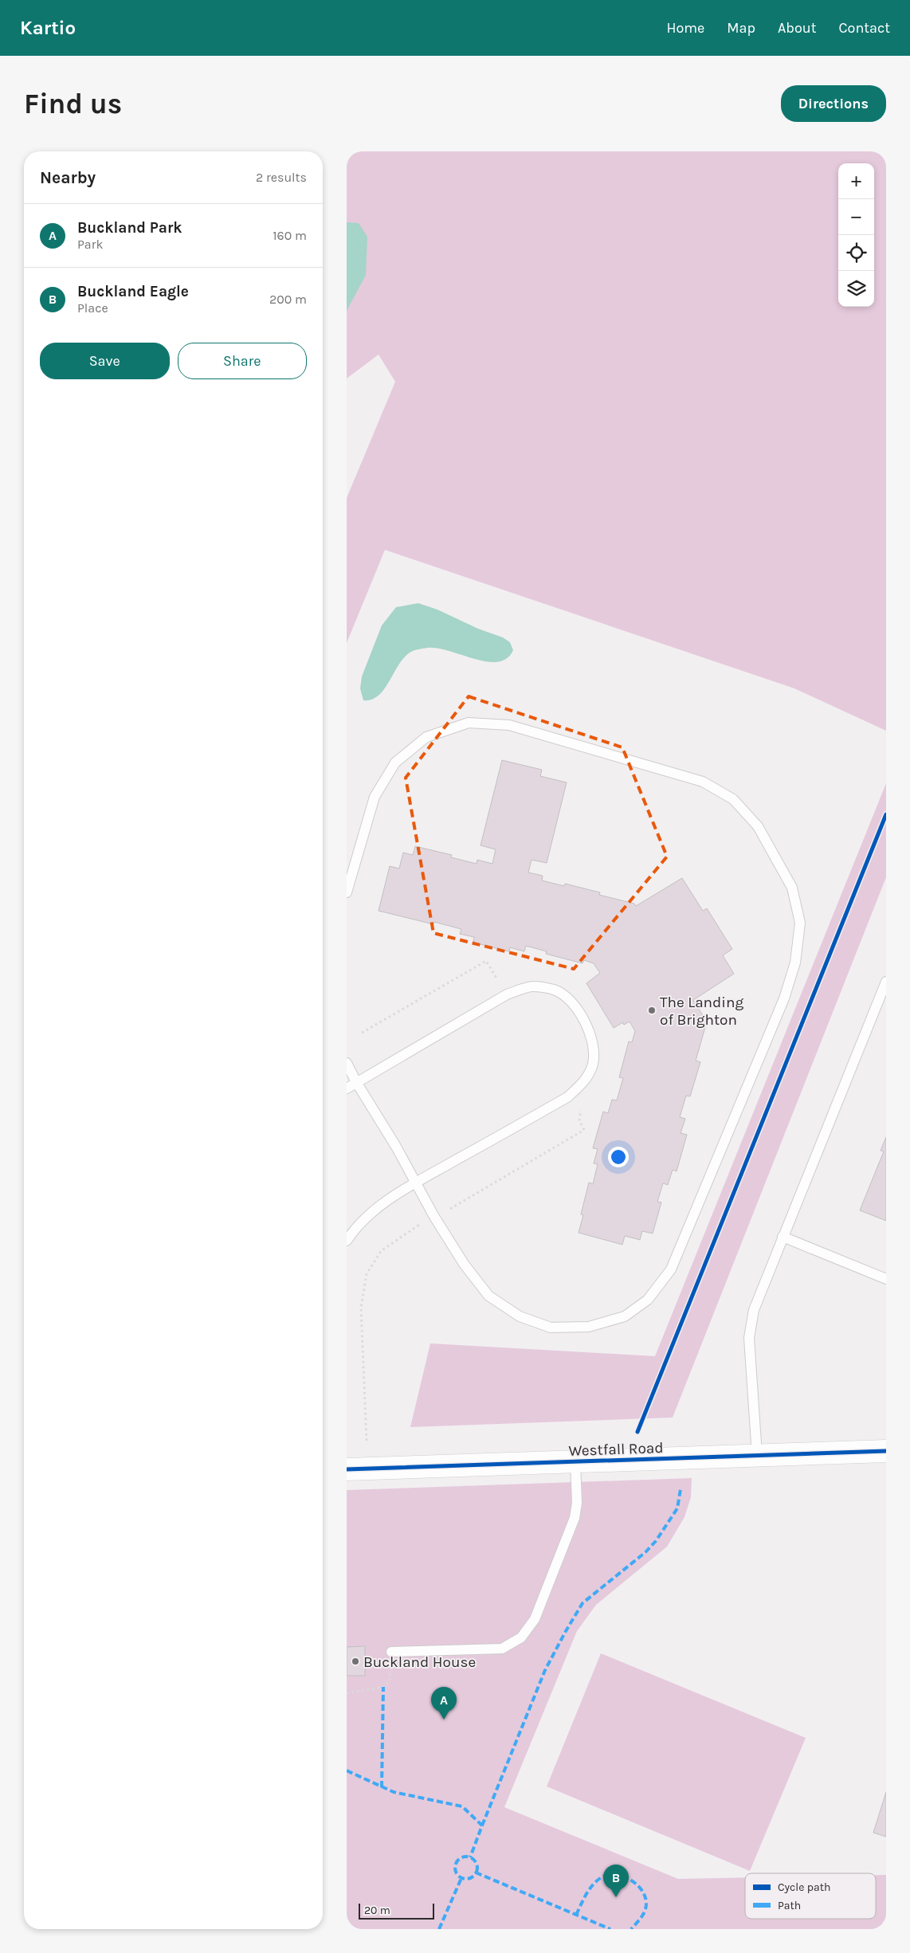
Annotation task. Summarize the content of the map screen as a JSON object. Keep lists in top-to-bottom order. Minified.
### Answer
{"streets":{"street":["Westfall Road"]},"places":["The Landing of Brighton","Buckland House"],"legend":["Cycle path","Path"],"scale_bar":"20 m","page":{"header":"Kartio","nav":["Home","Map","About","Contact"],"buttons":["Directions",["Save","Share"]],"title":"Find us","heading":["Nearby","2 results"],"map_buttons":["+","−"],"list":[{"mark":"A","name":"Buckland Park","note":"Park","value":"160 m"},{"mark":"B","name":"Buckland Eagle","note":"Place","value":"200 m"}],"pins":["A","B"],"scale":"20 m"}}
